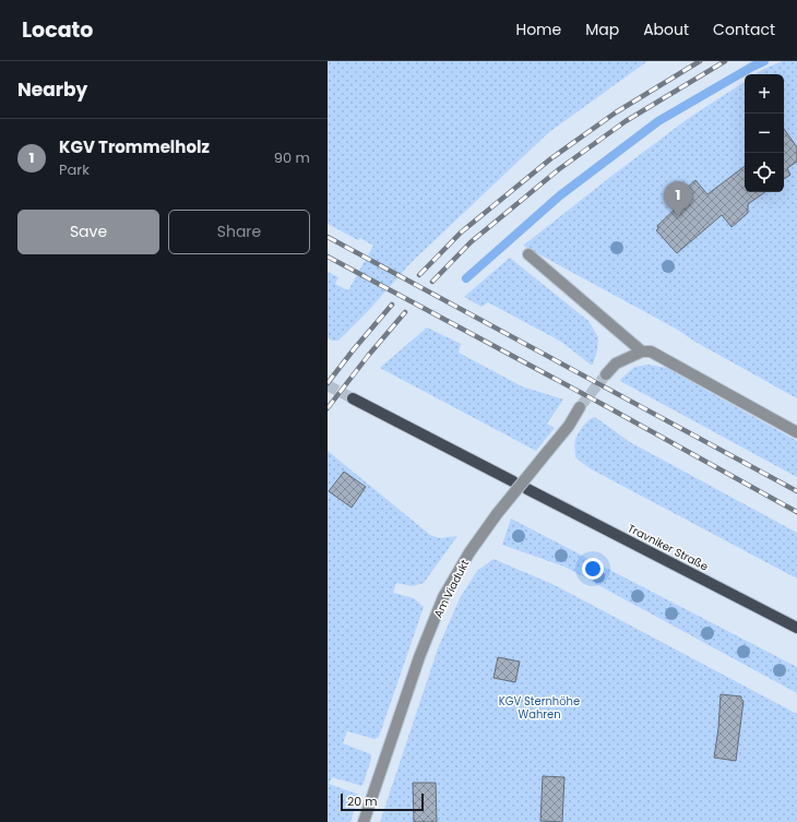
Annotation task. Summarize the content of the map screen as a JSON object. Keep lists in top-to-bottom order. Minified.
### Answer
{"streets":{"main road":["Travniker Straße"],"street":["Am Viadukt"]},"parks":["KGV Sternhöhe Wahren"],"scale_bar":"20 m","page":{"header":"Locato","nav":["Home","Map","About","Contact"],"heading":"Nearby","map_buttons":["+","−"],"list":[{"mark":"1","name":"KGV Trommelholz","note":"Park","value":"90 m"}],"pins":"1","buttons":["Save","Share"],"scale":"20 m"}}
